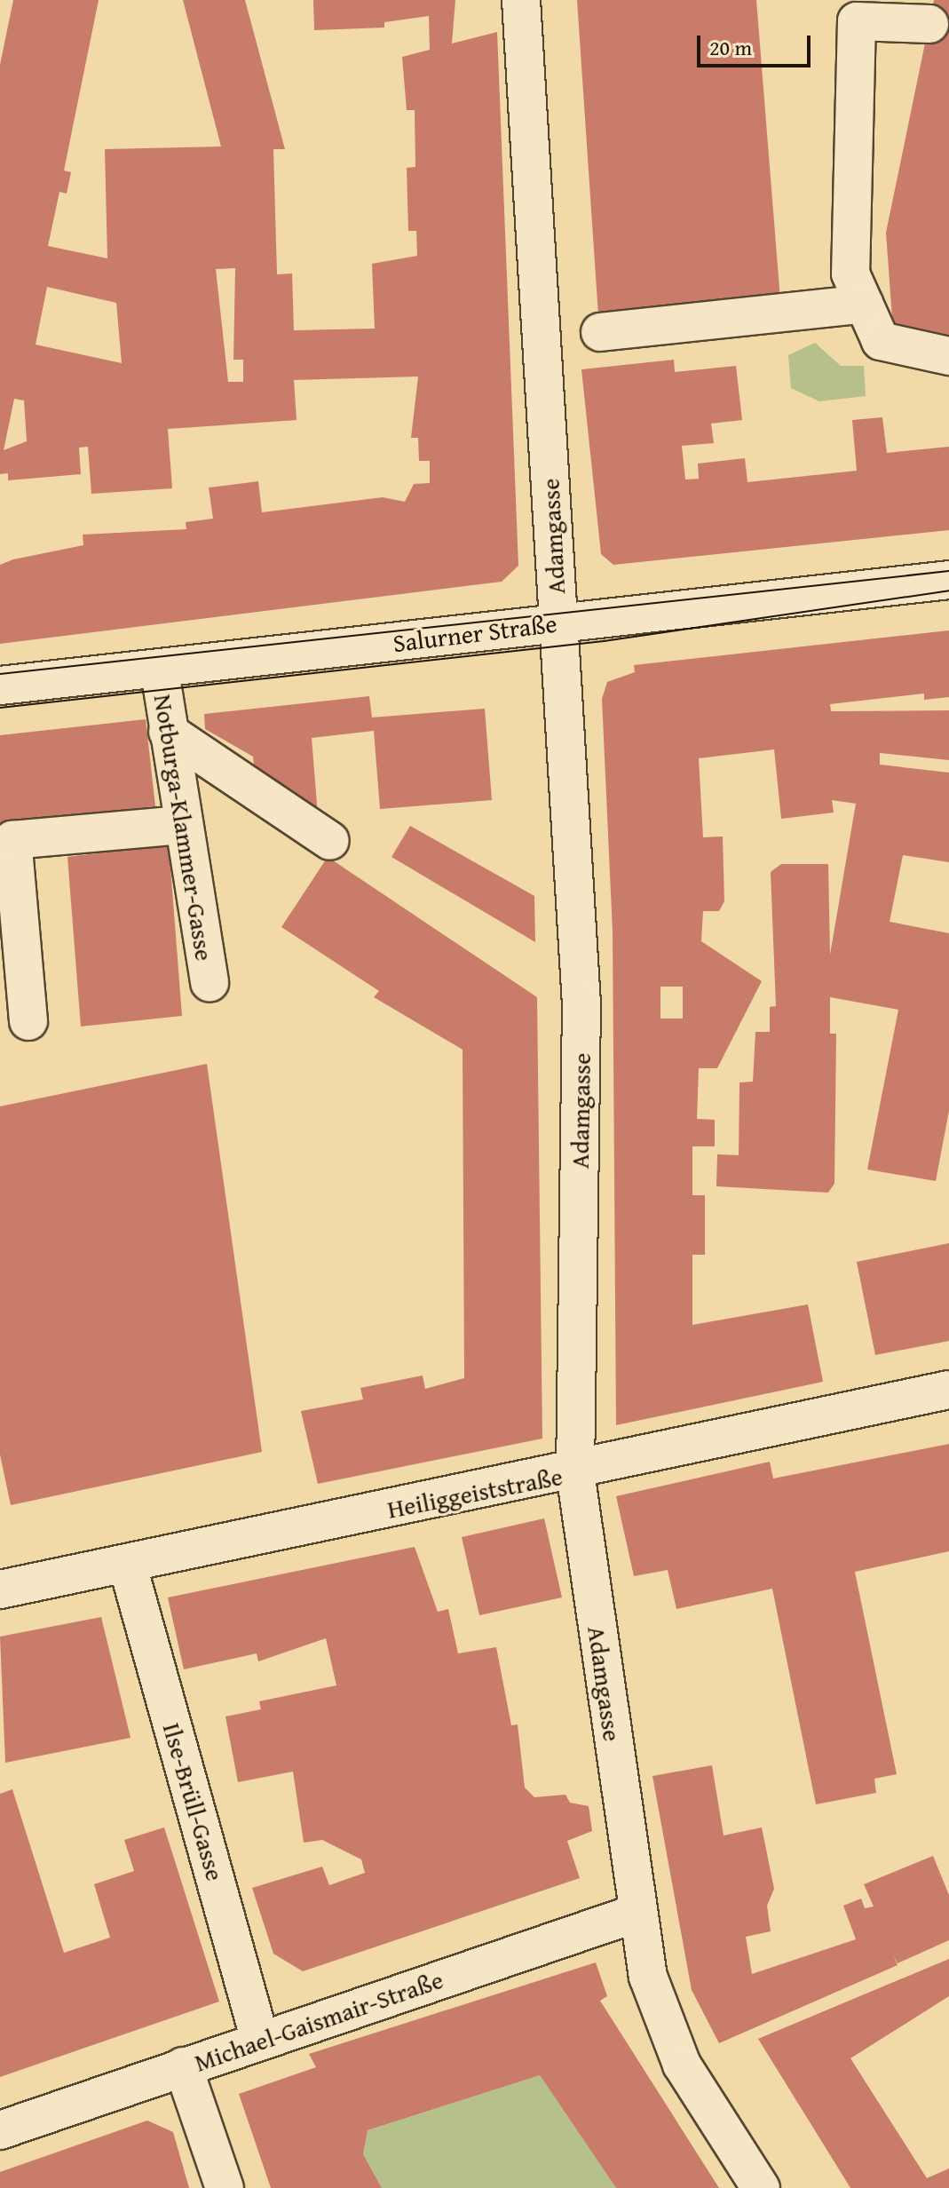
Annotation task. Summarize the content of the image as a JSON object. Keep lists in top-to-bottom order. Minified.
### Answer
{"streets":{"street":["Adamgasse","Salurner Straße","Notburga-Klammer-Gasse","Heiliggeiststraße","Ilse-Brüll-Gasse","Michael-Gaismair-Straße"]},"crossings":[["Adamgasse","Salurner Straße"],["Adamgasse","Heiliggeiststraße"],["Adamgasse","Michael-Gaismair-Straße"],["Salurner Straße","Notburga-Klammer-Gasse"],["Heiliggeiststraße","Ilse-Brüll-Gasse"],["Ilse-Brüll-Gasse","Michael-Gaismair-Straße"]],"scale_bar":"20 m"}
